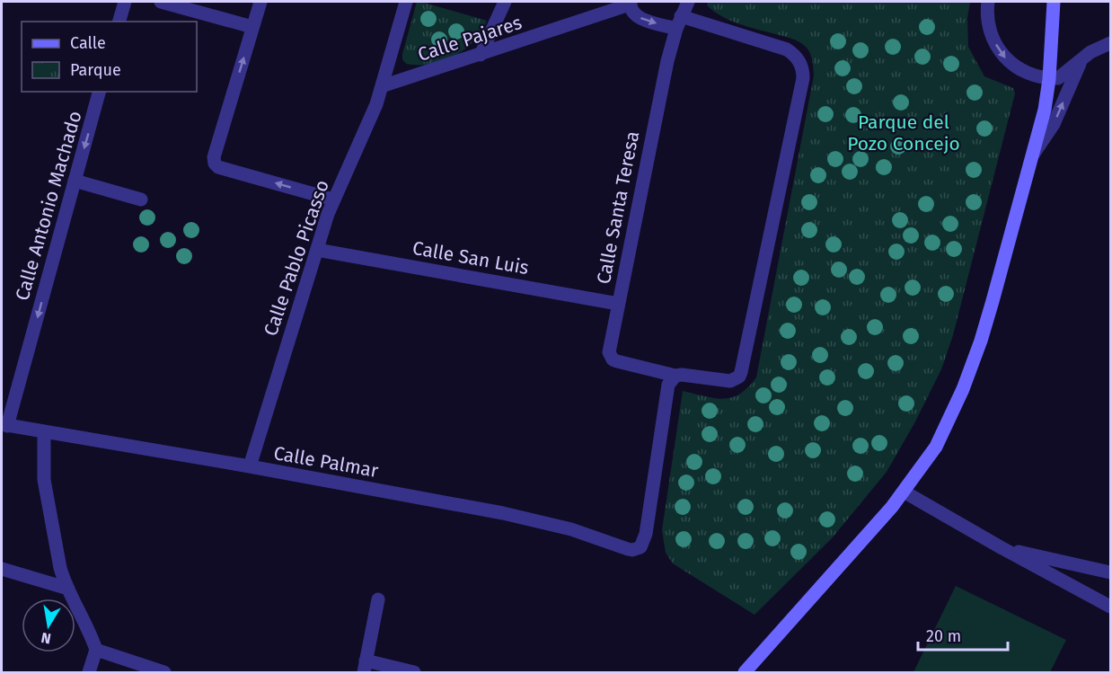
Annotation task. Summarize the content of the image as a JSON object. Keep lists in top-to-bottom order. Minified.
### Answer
{"streets":{"street":["Calle Pajares","Calle Antonio Machado","Calle Santa Teresa","Calle Pablo Picasso","Calle San Luis","Calle Palmar"]},"crossings":[["Calle Pajares","Calle Santa Teresa"],["Calle Pajares","Calle Pablo Picasso"],["Calle Antonio Machado","Calle Palmar"],["Calle Santa Teresa","Calle San Luis"],["Calle Santa Teresa","Calle Palmar"],["Calle Pablo Picasso","Calle San Luis"],["Calle Pablo Picasso","Calle Palmar"]],"one_way":["Calle Antonio Machado"],"parks":["Parque del Pozo Concejo"],"legend":["Calle","Parque"],"scale_bar":"20 m","north":"bottom"}
